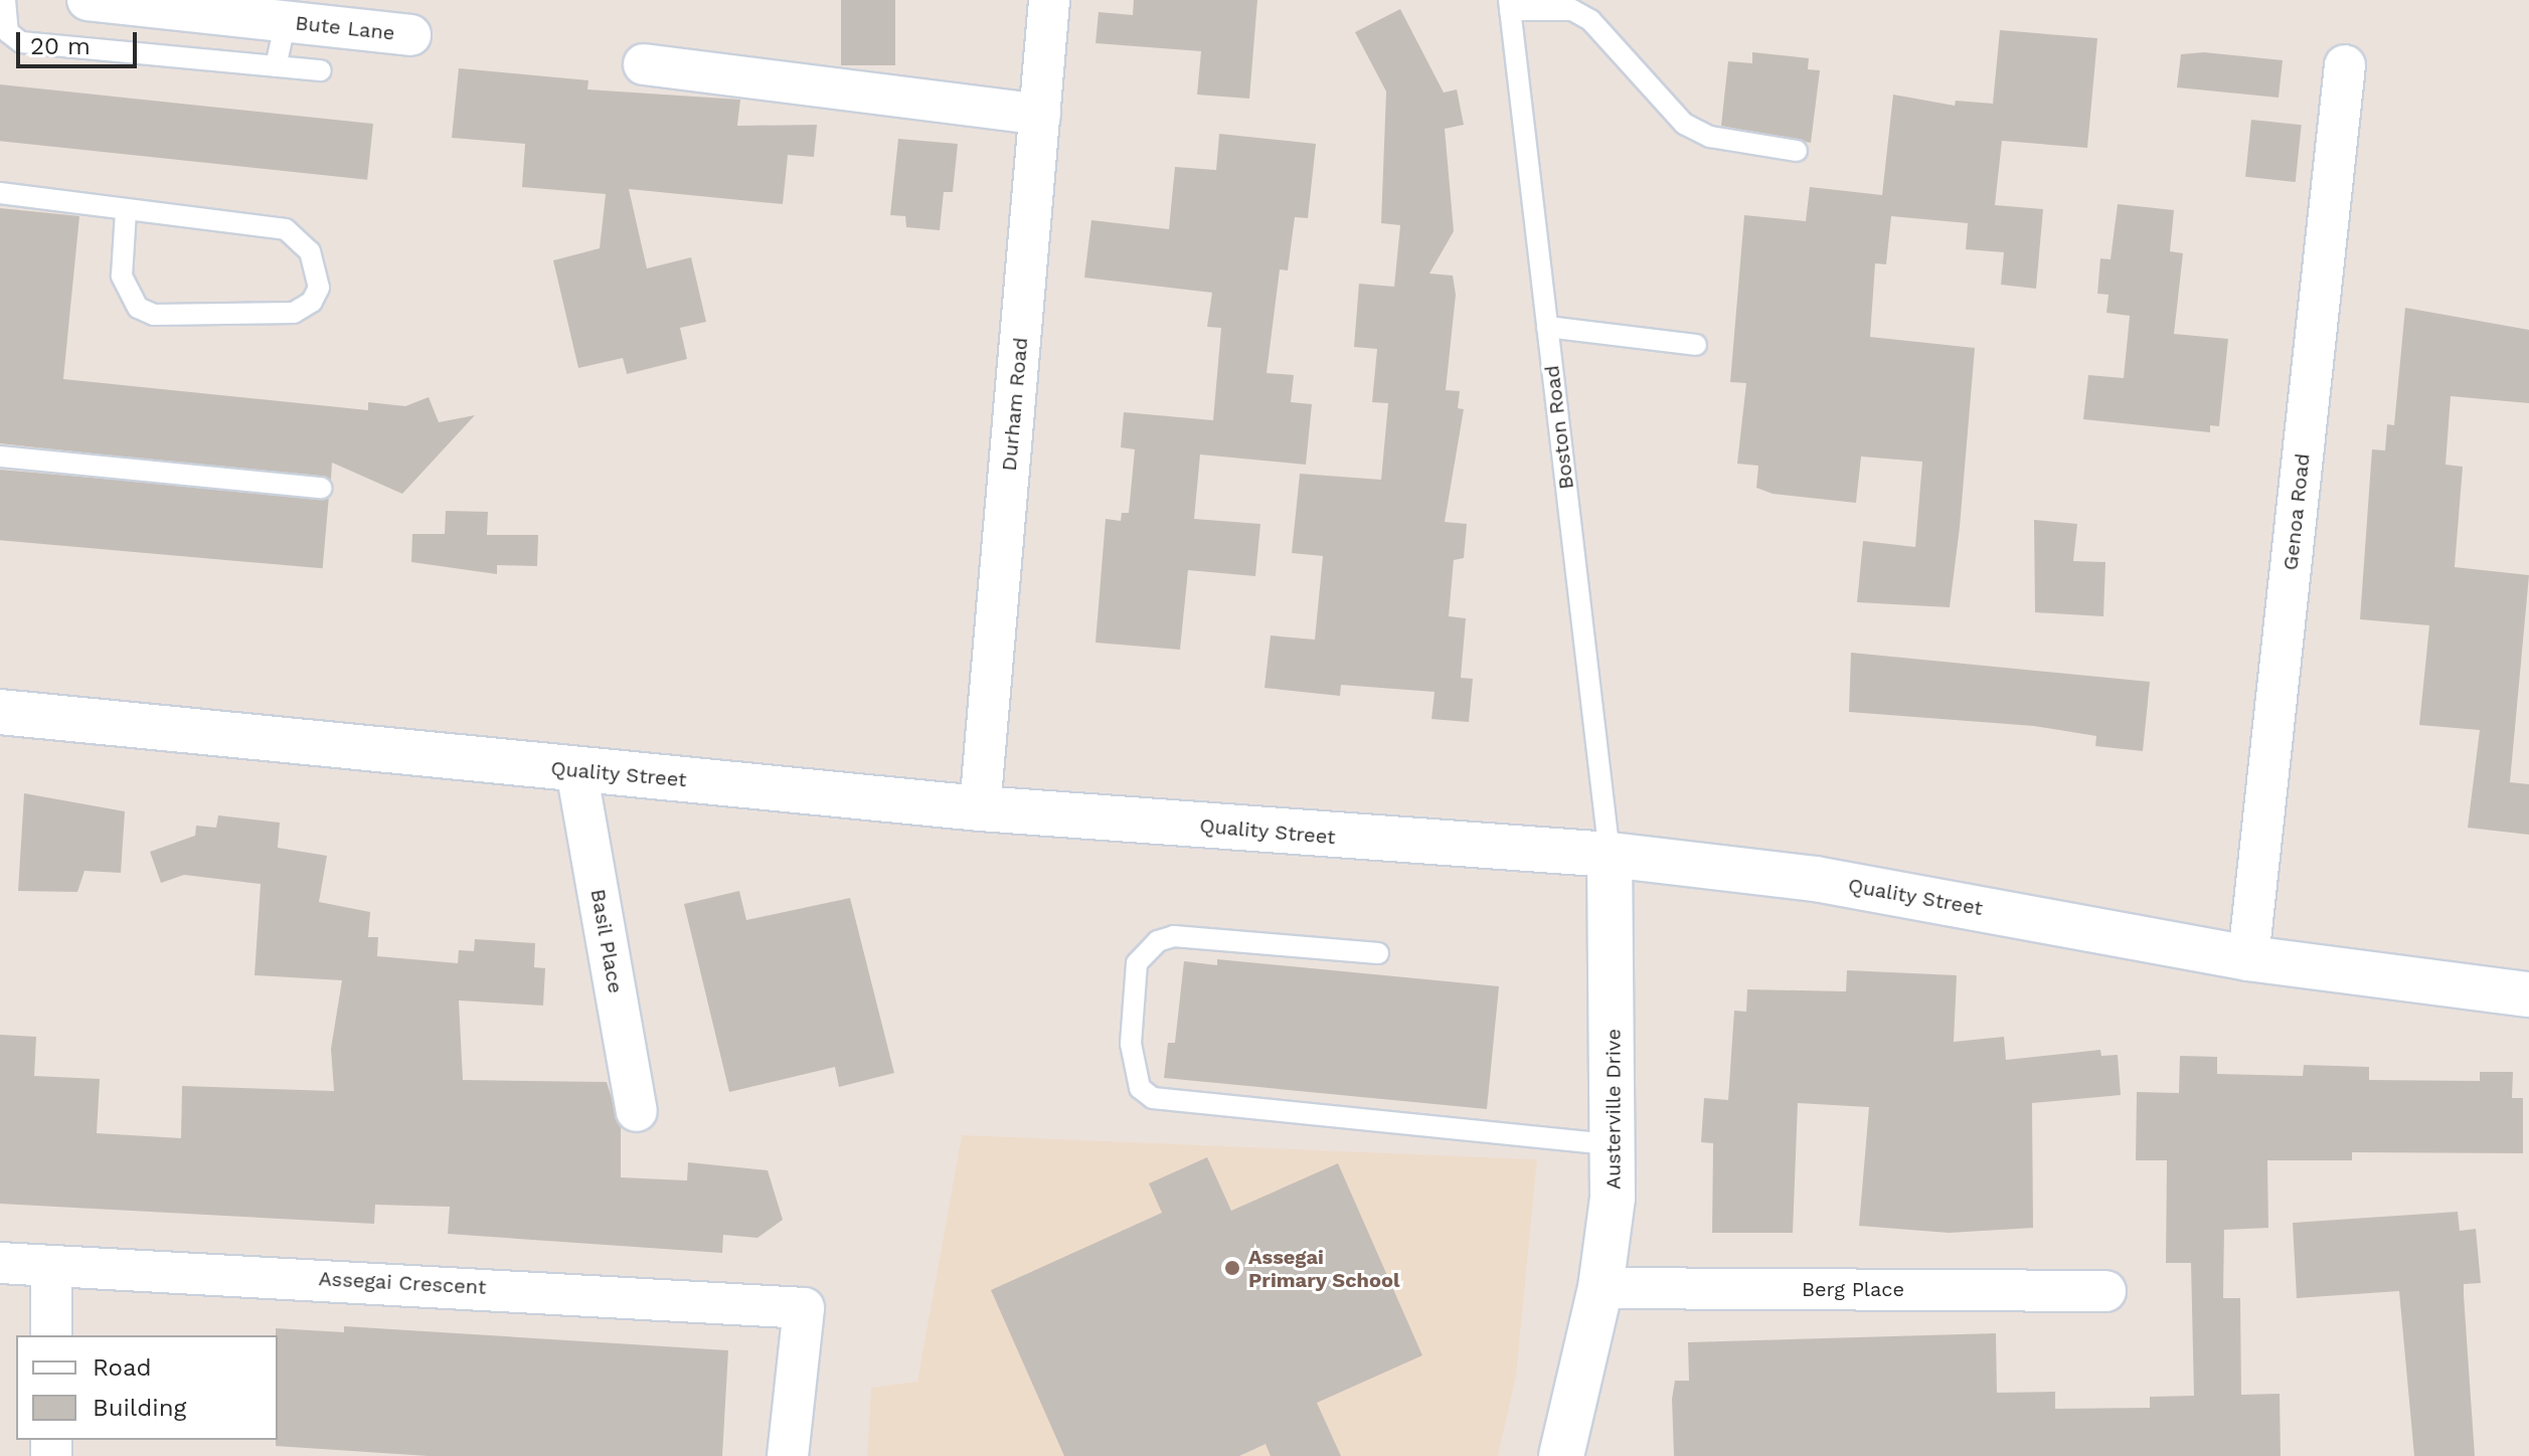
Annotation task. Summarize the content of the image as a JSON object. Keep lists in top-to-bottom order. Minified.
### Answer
{"streets":{"street":["Bute Lane","Durham Road","Genoa Road","Quality Street","Basil Place","Austerville Drive","Assegai Crescent","Berg Place"],"lane":["Boston Road"]},"crossings":[["Durham Road","Quality Street"],["Boston Road","Quality Street"],["Boston Road","Austerville Drive"],["Genoa Road","Quality Street"],["Quality Street","Basil Place"],["Quality Street","Austerville Drive"],["Austerville Drive","Berg Place"]],"places":["Assegai Primary School"],"legend":["Road","Building"],"scale_bar":"20 m"}
